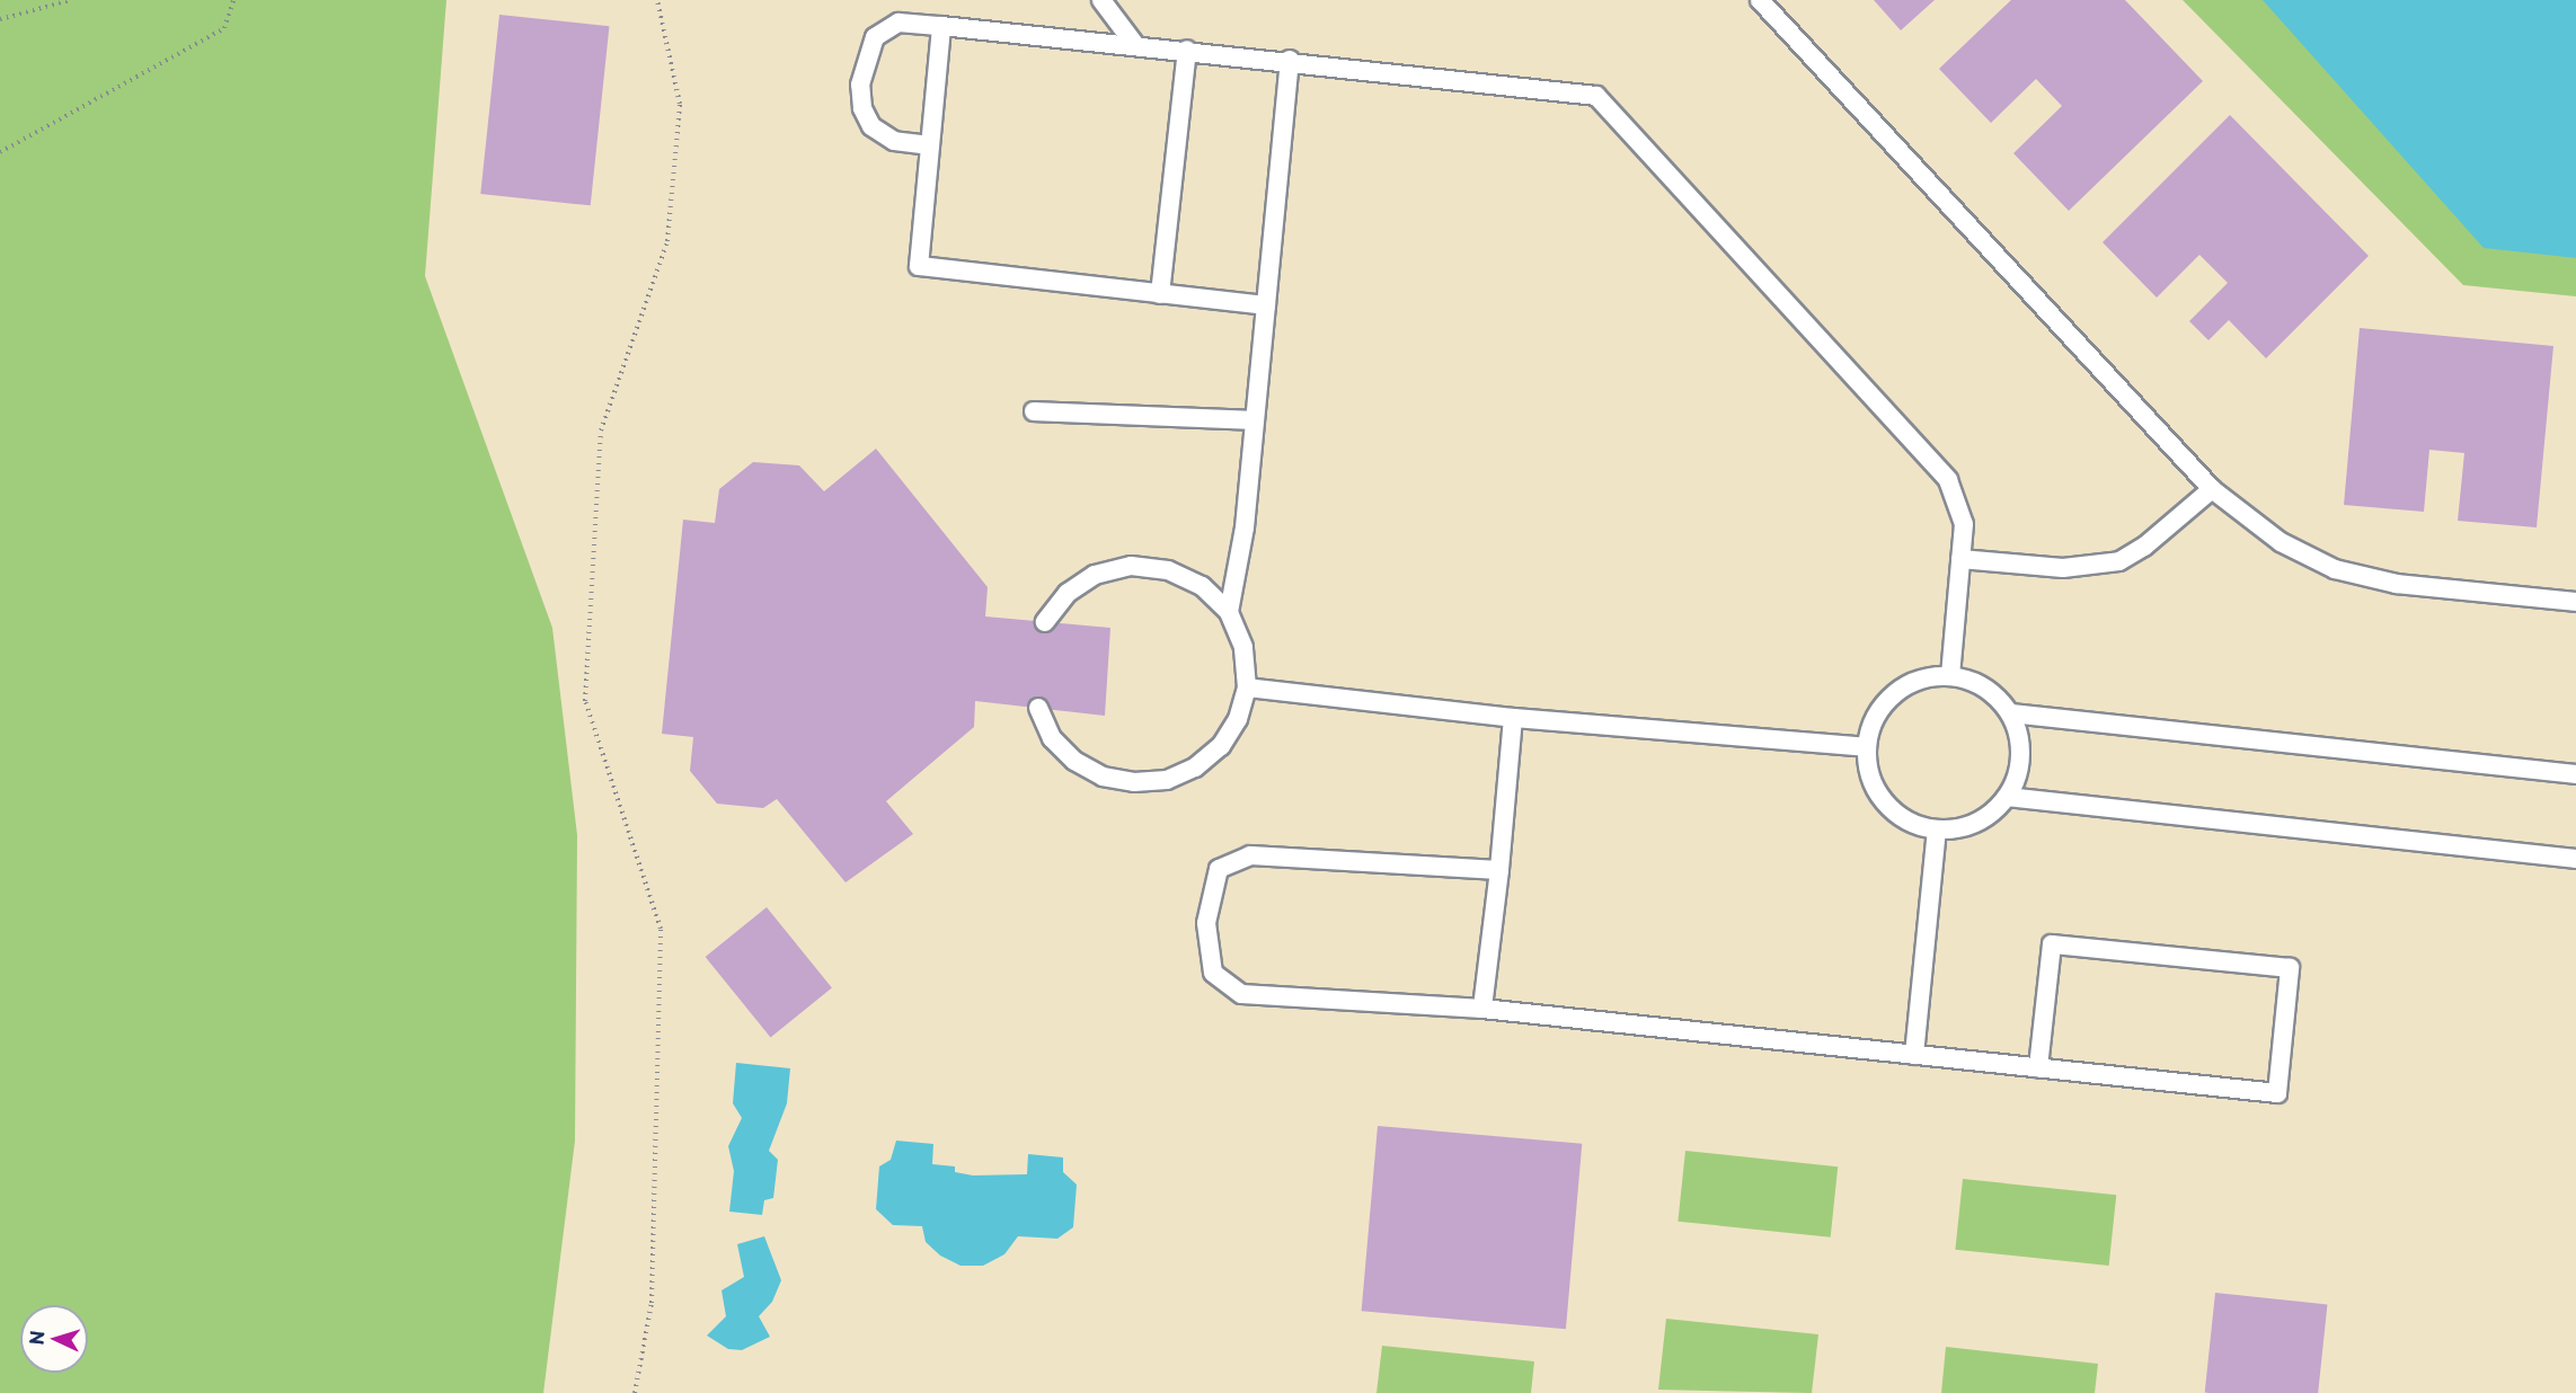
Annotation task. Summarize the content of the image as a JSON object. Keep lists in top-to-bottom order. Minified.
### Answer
{"north":"left"}
